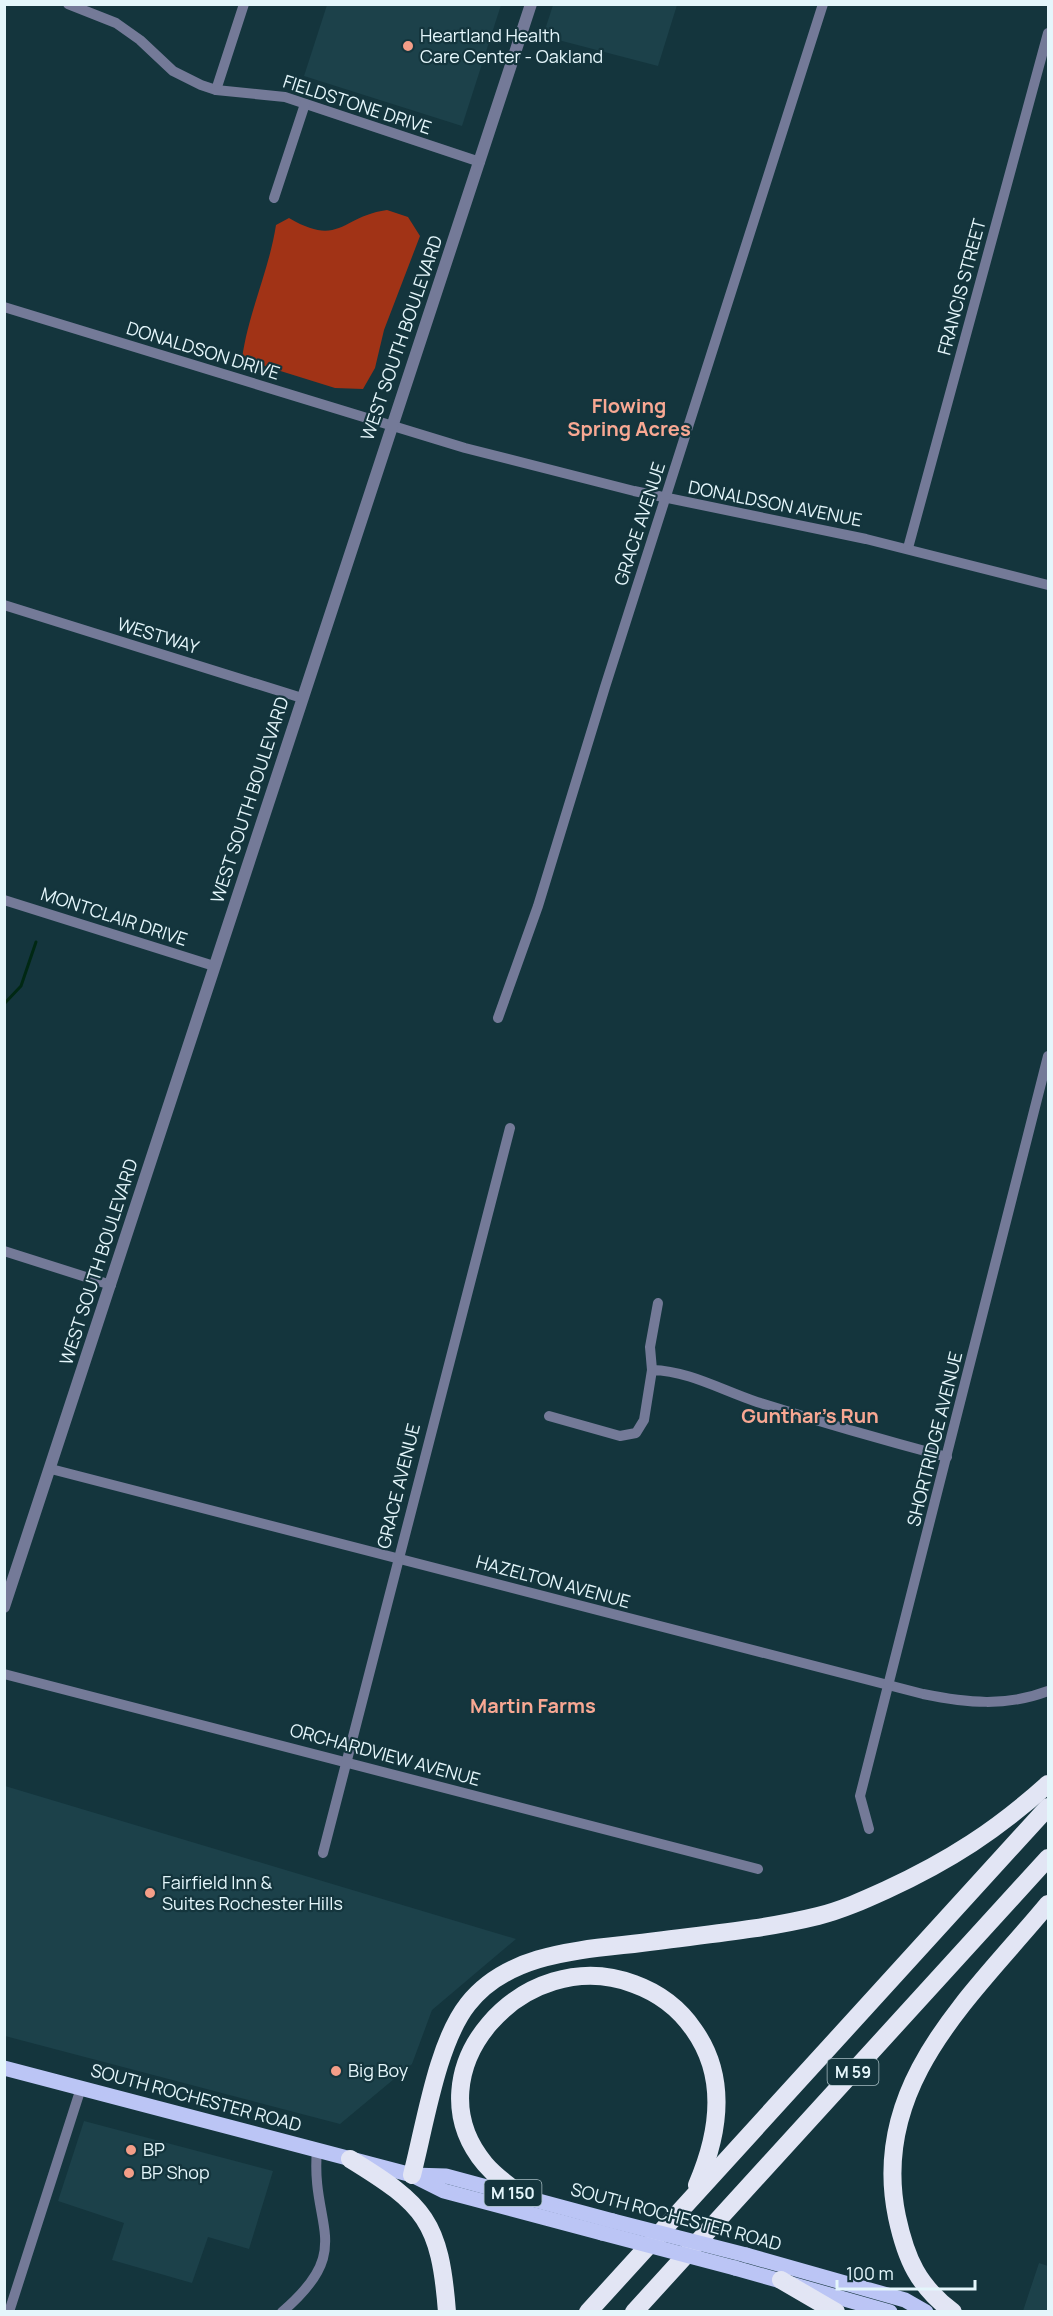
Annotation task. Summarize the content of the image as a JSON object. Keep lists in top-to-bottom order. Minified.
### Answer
{"streets":{"highway":["M 59"],"main road":["SOUTH ROCHESTER ROAD","M 150"],"street":["FIELDSTONE DRIVE","FRANCIS STREET","WEST SOUTH BOULEVARD","DONALDSON DRIVE","DONALDSON AVENUE","GRACE AVENUE","WESTWAY","MONTCLAIR DRIVE","SHORTRIDGE AVENUE","HAZELTON AVENUE","ORCHARDVIEW AVENUE"]},"crossings":[["FIELDSTONE DRIVE","WEST SOUTH BOULEVARD"],["FRANCIS STREET","DONALDSON AVENUE"],["WEST SOUTH BOULEVARD","DONALDSON DRIVE"],["WEST SOUTH BOULEVARD","DONALDSON AVENUE"],["WEST SOUTH BOULEVARD","WESTWAY"],["WEST SOUTH BOULEVARD","MONTCLAIR DRIVE"],["WEST SOUTH BOULEVARD","HAZELTON AVENUE"],["DONALDSON DRIVE","DONALDSON AVENUE"],["DONALDSON AVENUE","GRACE AVENUE"],["GRACE AVENUE","HAZELTON AVENUE"],["GRACE AVENUE","ORCHARDVIEW AVENUE"],["SHORTRIDGE AVENUE","HAZELTON AVENUE"]],"districts":["Flowing Spring Acres","Gunthar's Run","Martin Farms"],"places":["Heartland Health Care Center - Oakland","Fairfield Inn & Suites Rochester Hills","Big Boy","BP","BP Shop"],"scale_bar":"100 m"}
